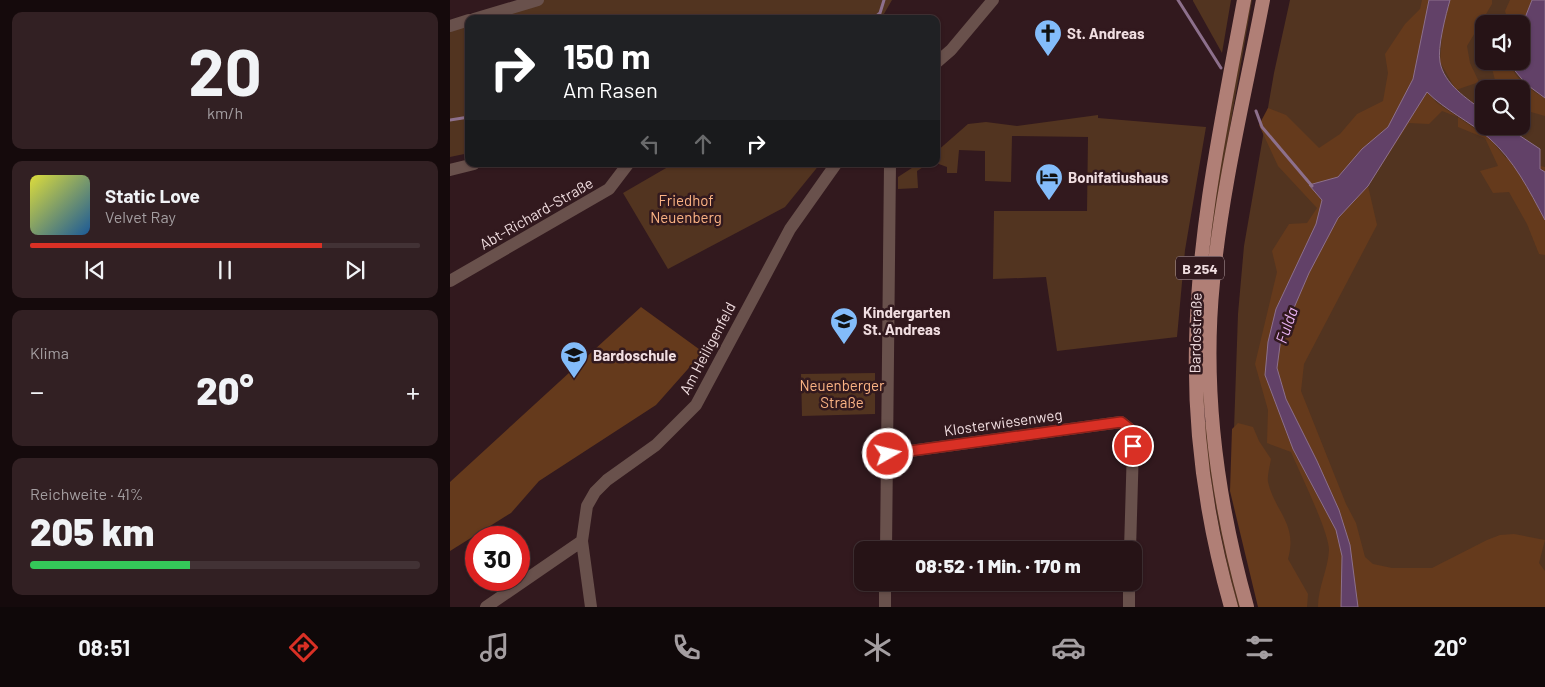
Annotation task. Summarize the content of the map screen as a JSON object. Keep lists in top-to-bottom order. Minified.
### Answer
{"streets":{"main road":["B 254","Bardostraße"],"street":["Abt-Richard-Straße","Am Heiligenfeld","Klosterwiesenweg"]},"water":["Fulda"],"parks":["Friedhof Neuenberg","Neuenberger Straße"],"places":{"church":["St. Andreas"],"hotel":["Bonifatiushaus"],"school or university":["Kindergarten St. Andreas","Bardoschule"]},"page":{"tile":[["20","km/h"],"Klima",["Reichweite · 41%","205 km"]],"turn":["150 m","Am Rasen"],"song":["Static Love","Velvet Ray"],"heat":["−","20°","+"],"limit":"30","trip":"08:52 · 1 Min. · 170 m","tabs":["08:51","20°"]}}
